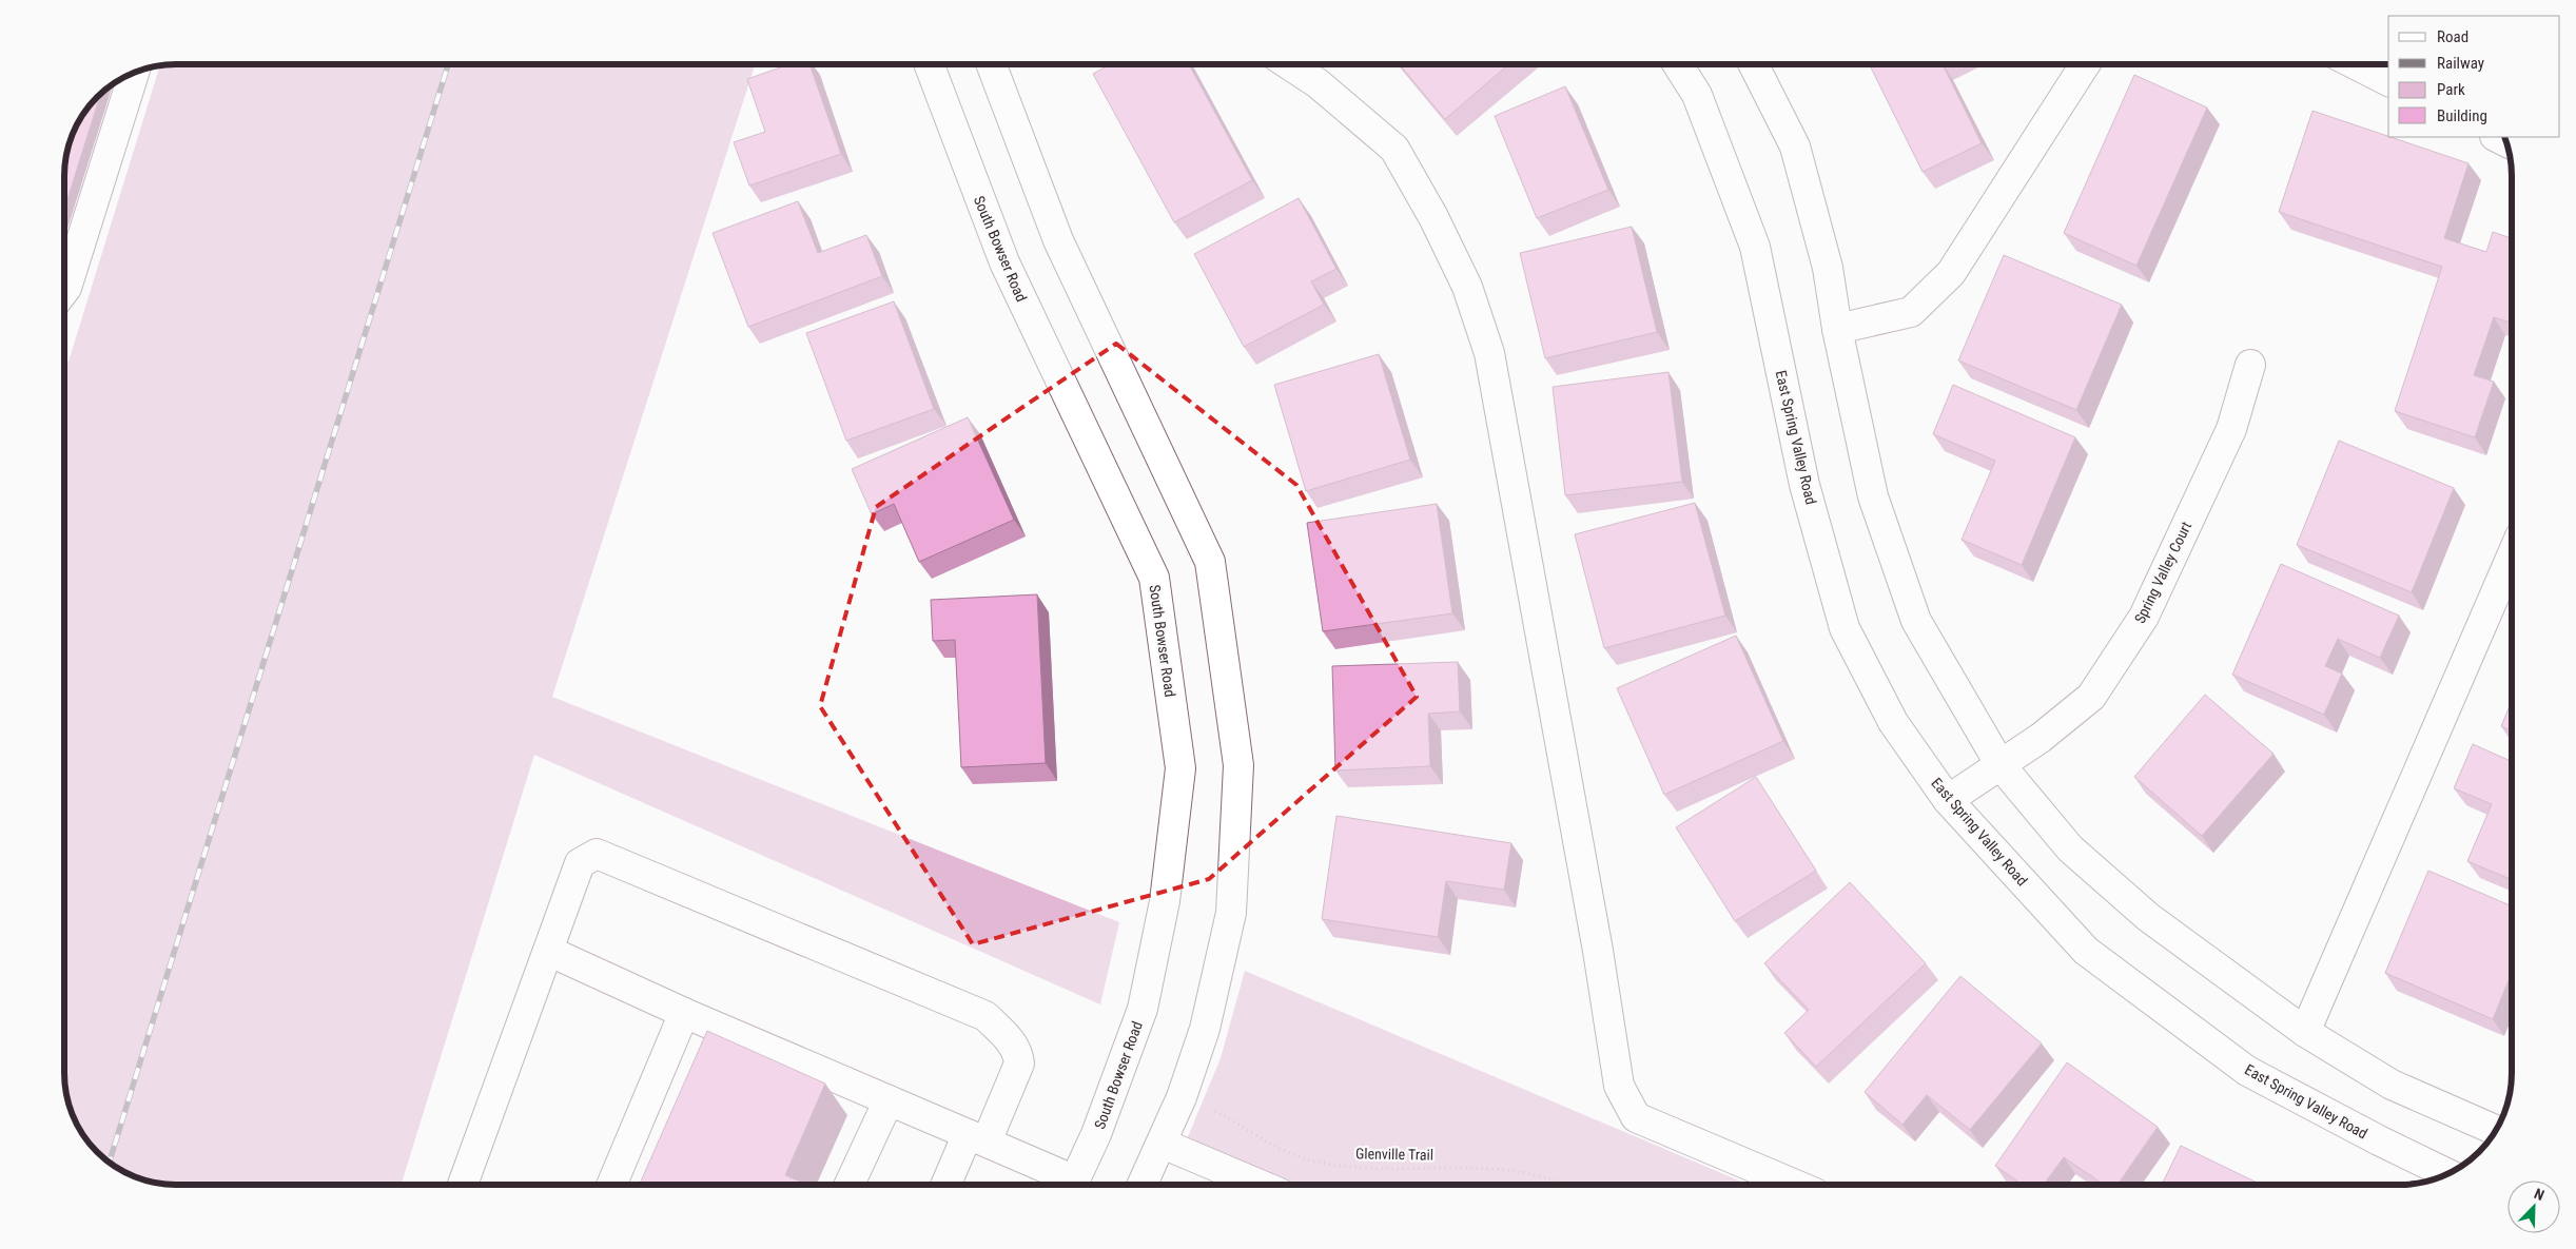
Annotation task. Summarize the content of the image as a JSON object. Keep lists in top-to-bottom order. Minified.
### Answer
{"streets":{"street":["South Bowser Road","East Spring Valley Road","Spring Valley Court"],"path":["Glenville Trail"]},"crossings":[["East Spring Valley Road","Spring Valley Court"]],"legend":["Road","Railway","Park","Building"],"north":"top right"}
